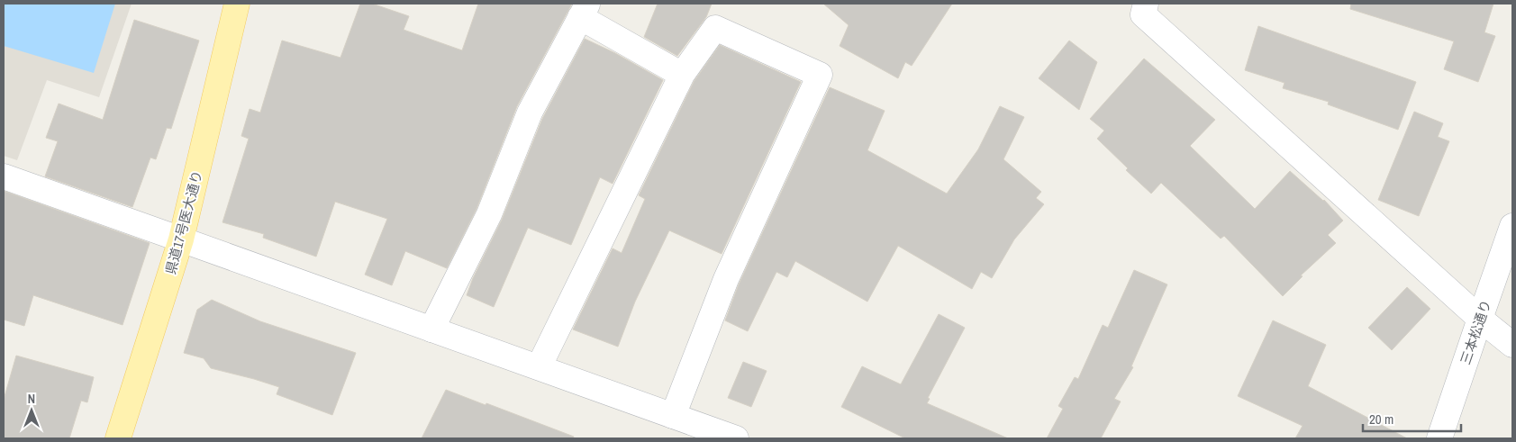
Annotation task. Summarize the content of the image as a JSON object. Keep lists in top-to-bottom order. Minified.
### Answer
{"streets":{"main road":["県道17号医大通り"],"street":["三本松通り"]},"scale_bar":"20 m","north":"top"}
